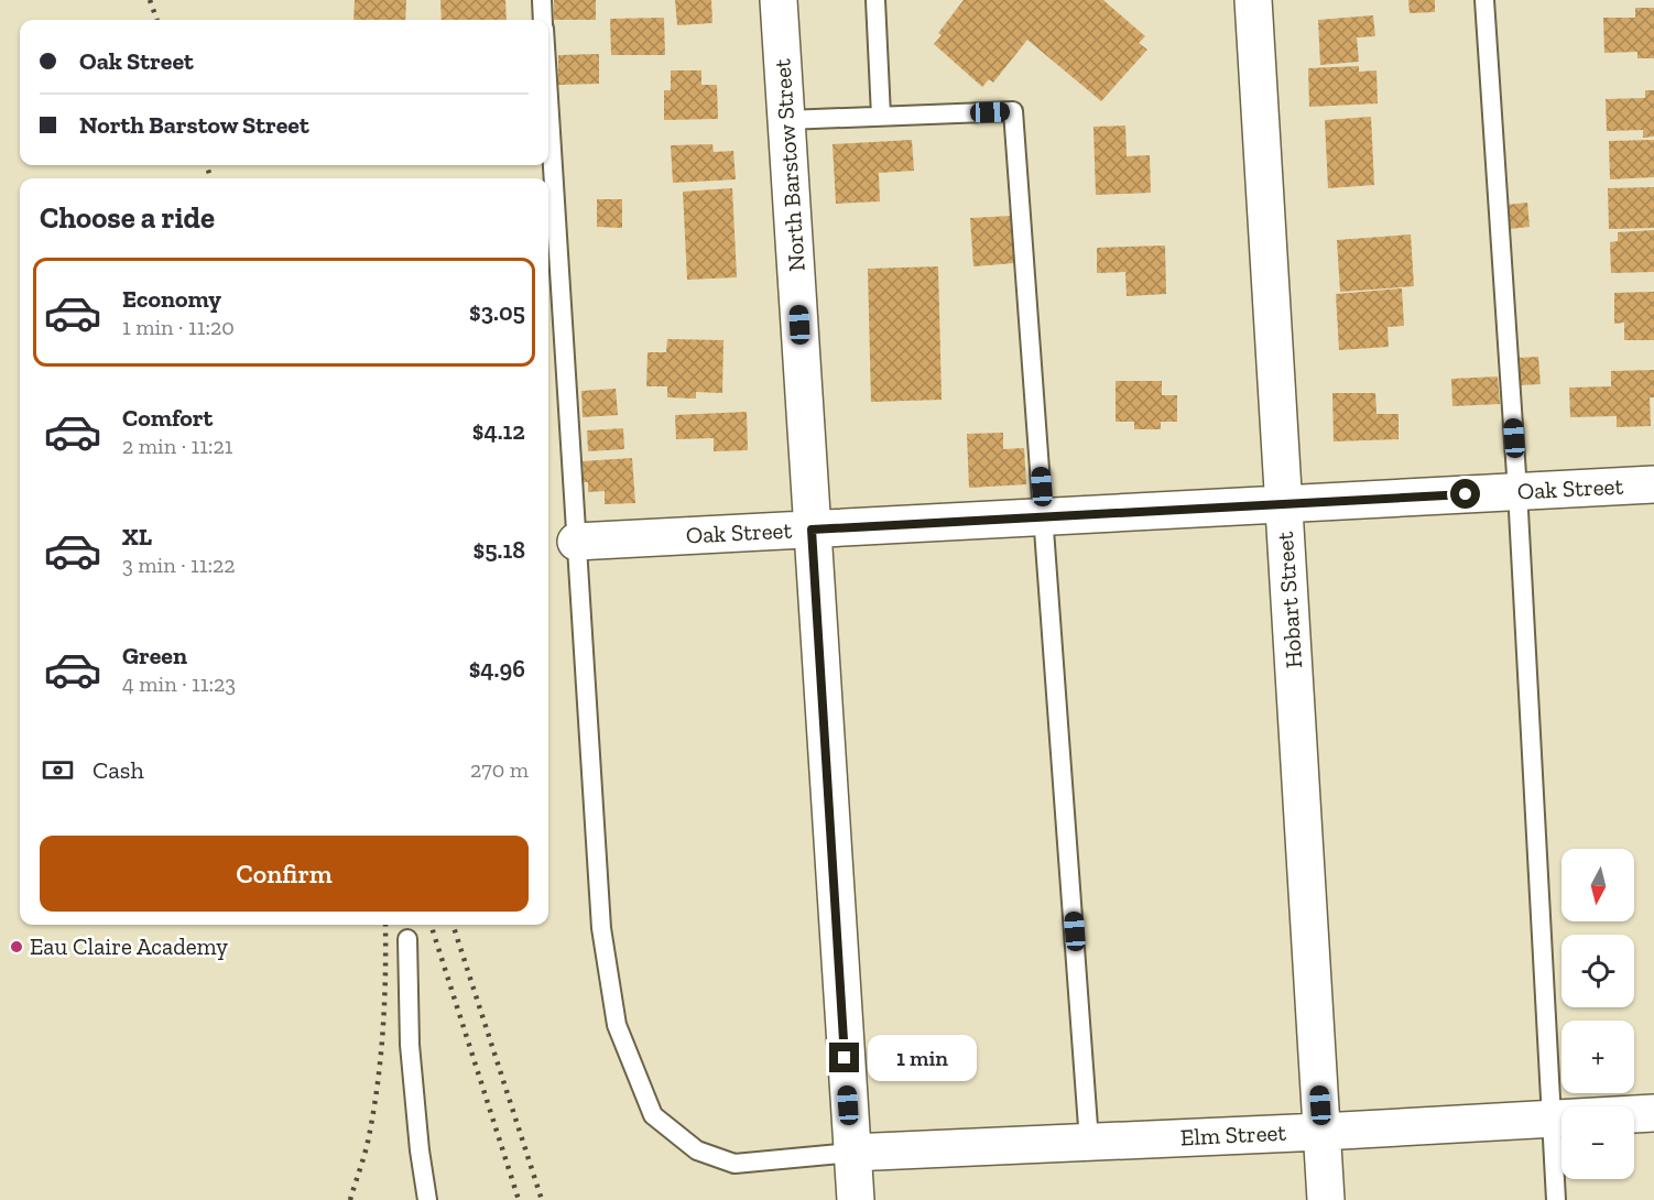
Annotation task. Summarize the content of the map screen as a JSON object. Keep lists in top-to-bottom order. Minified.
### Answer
{"streets":{"street":["North Barstow Street","Oak Street","Hobart Street","Elm Street"]},"crossings":[["North Barstow Street","Oak Street"],["North Barstow Street","Elm Street"],["Oak Street","Hobart Street"],["Hobart Street","Elm Street"]],"places":["Eau Claire Academy"],"north":"bottom","page":{"banner":["Oak Street","North Barstow Street"],"heading":"Choose a ride","list":[{"name":"Economy","note":"1 min · 11:20","value":"$3.05"},{"name":"Comfort","note":"2 min · 11:21","value":"$4.12"},{"name":"XL","note":"3 min · 11:22","value":"$5.18"},{"name":"Green","note":"4 min · 11:23","value":"$4.96"}],"pay":["Cash","270 m"],"buttons":"Confirm","map_buttons":["+","−"],"bubble":"1 min"}}
